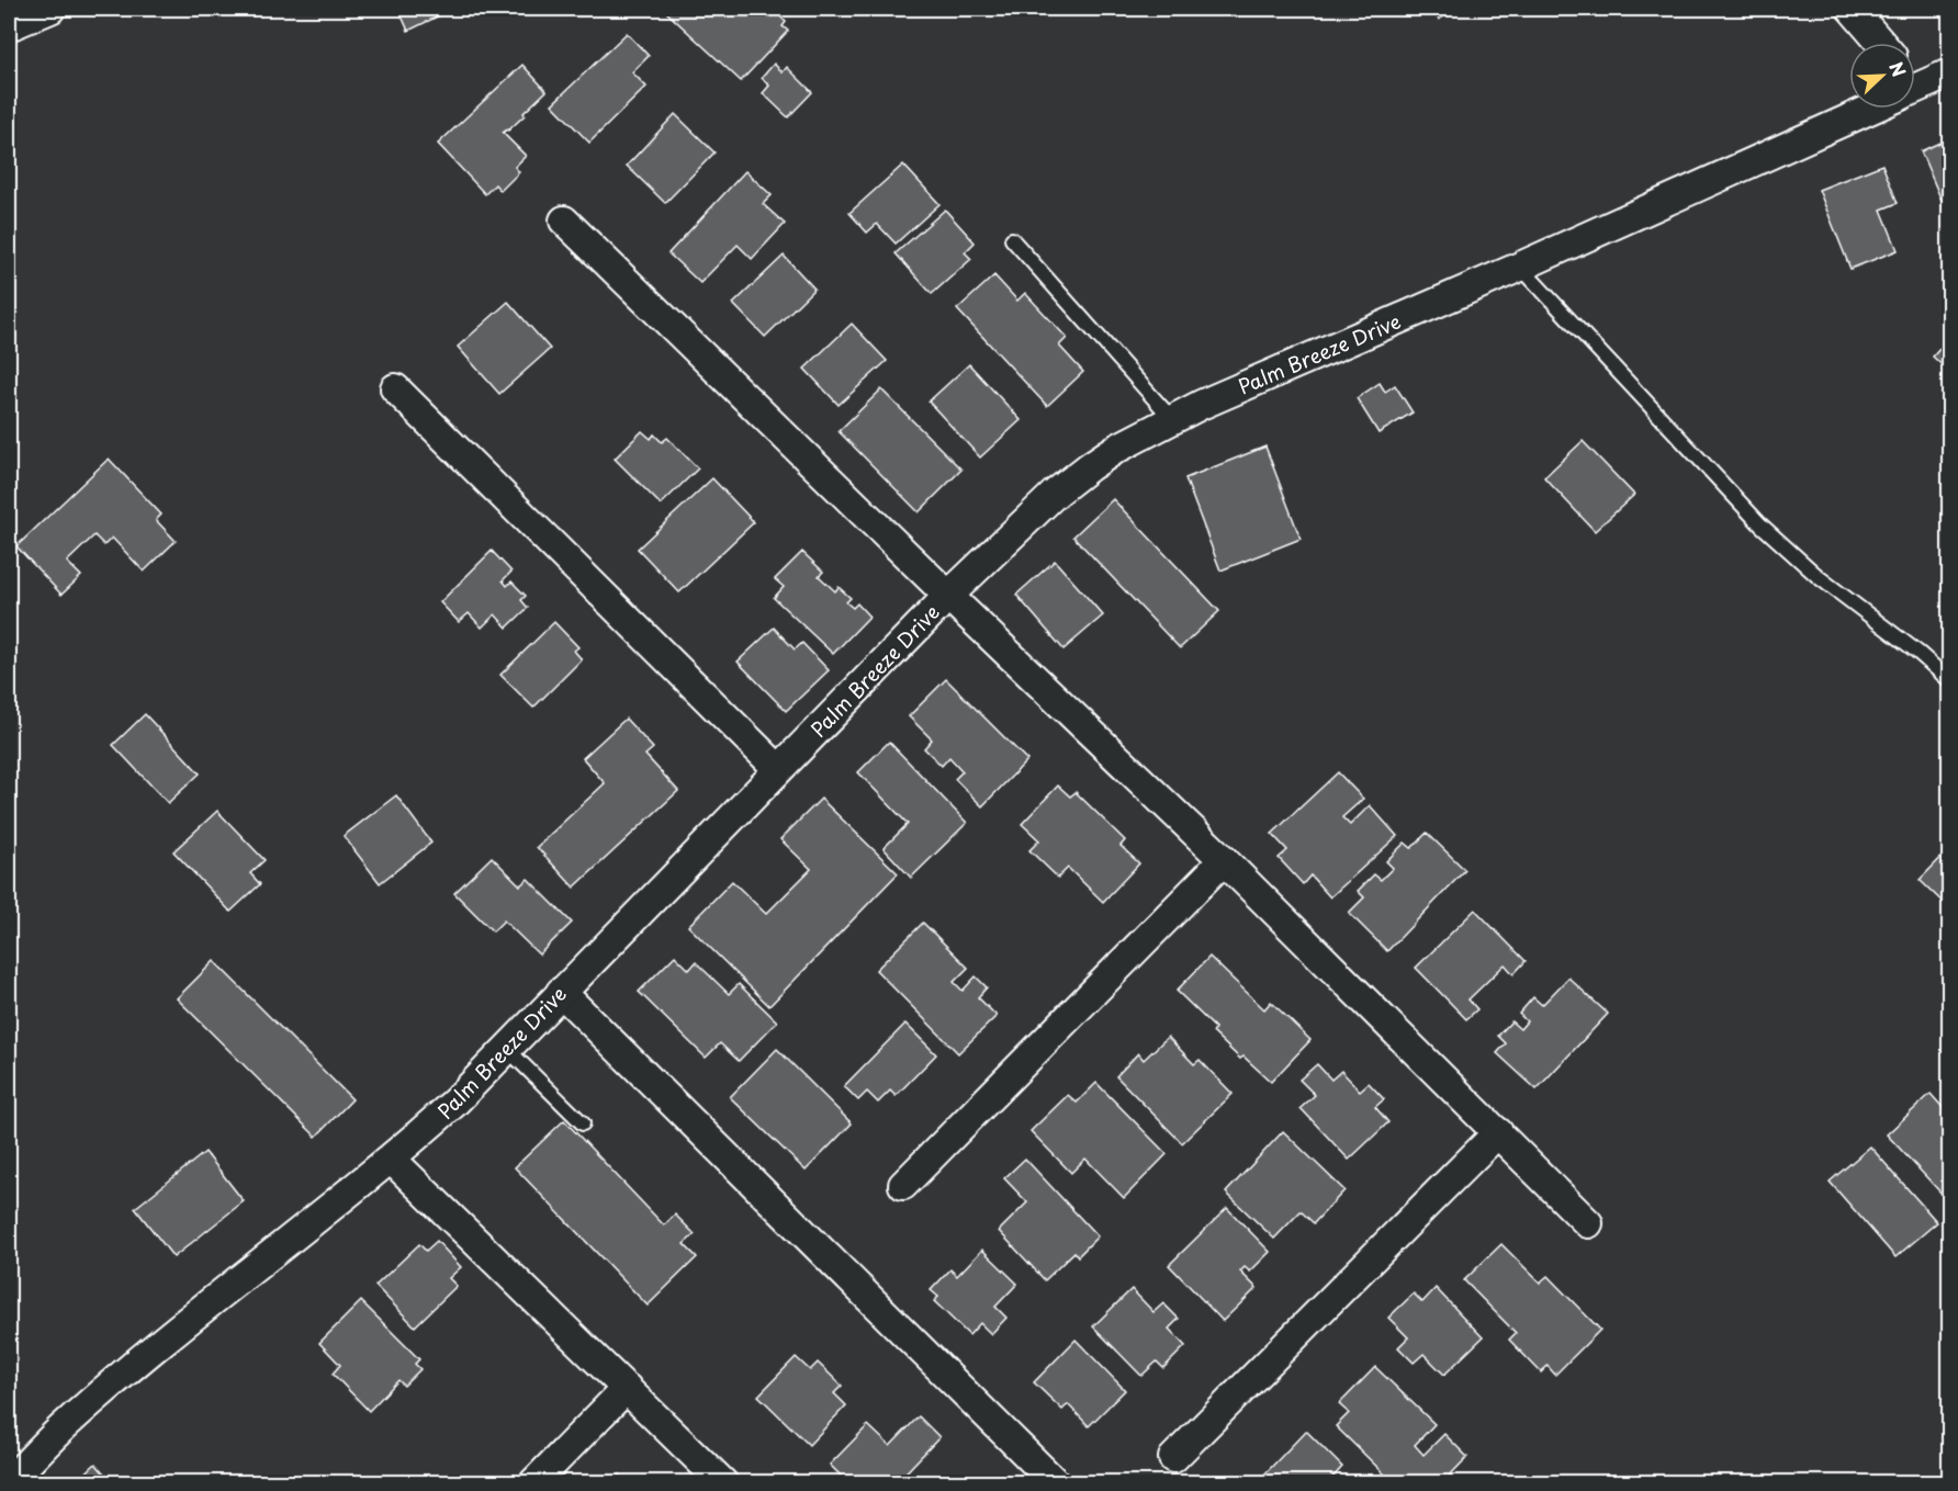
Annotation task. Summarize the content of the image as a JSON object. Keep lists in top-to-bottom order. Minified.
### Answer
{"streets":{"street":["Palm Breeze Drive"]},"north":"top right"}
